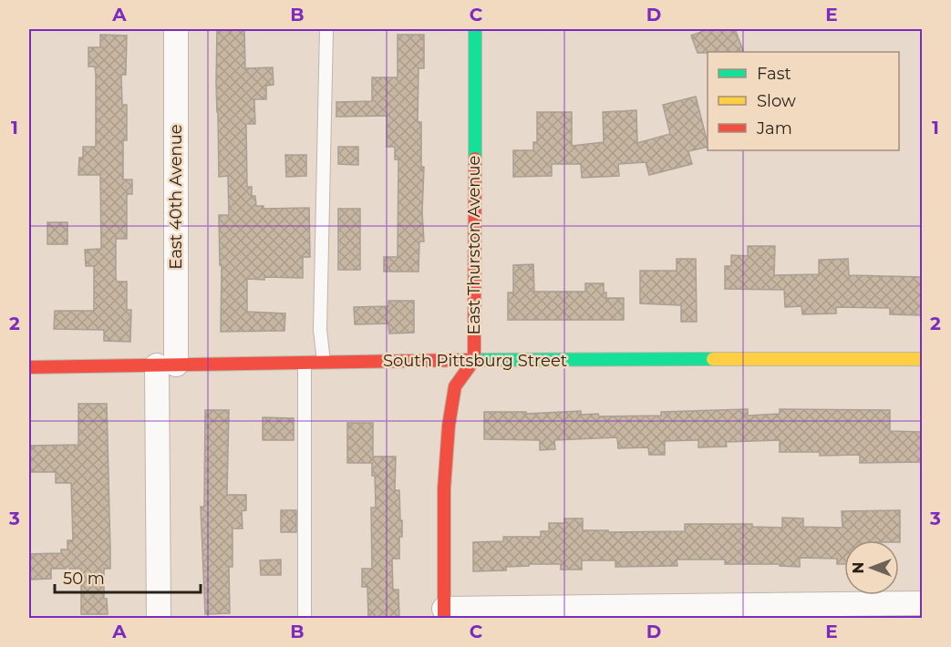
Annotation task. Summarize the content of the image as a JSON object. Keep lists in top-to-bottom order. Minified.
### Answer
{"streets":{"street":["East 40th Avenue","East Thurston Avenue","South Pittsburg Street"]},"crossings":[["East 40th Avenue","South Pittsburg Street"],["East Thurston Avenue","South Pittsburg Street"]],"legend":["Fast","Slow","Jam"],"scale_bar":"50 m","north":"left","grid":{"columns":["A","B","C","D","E"],"rows":["1","2","3"]}}
